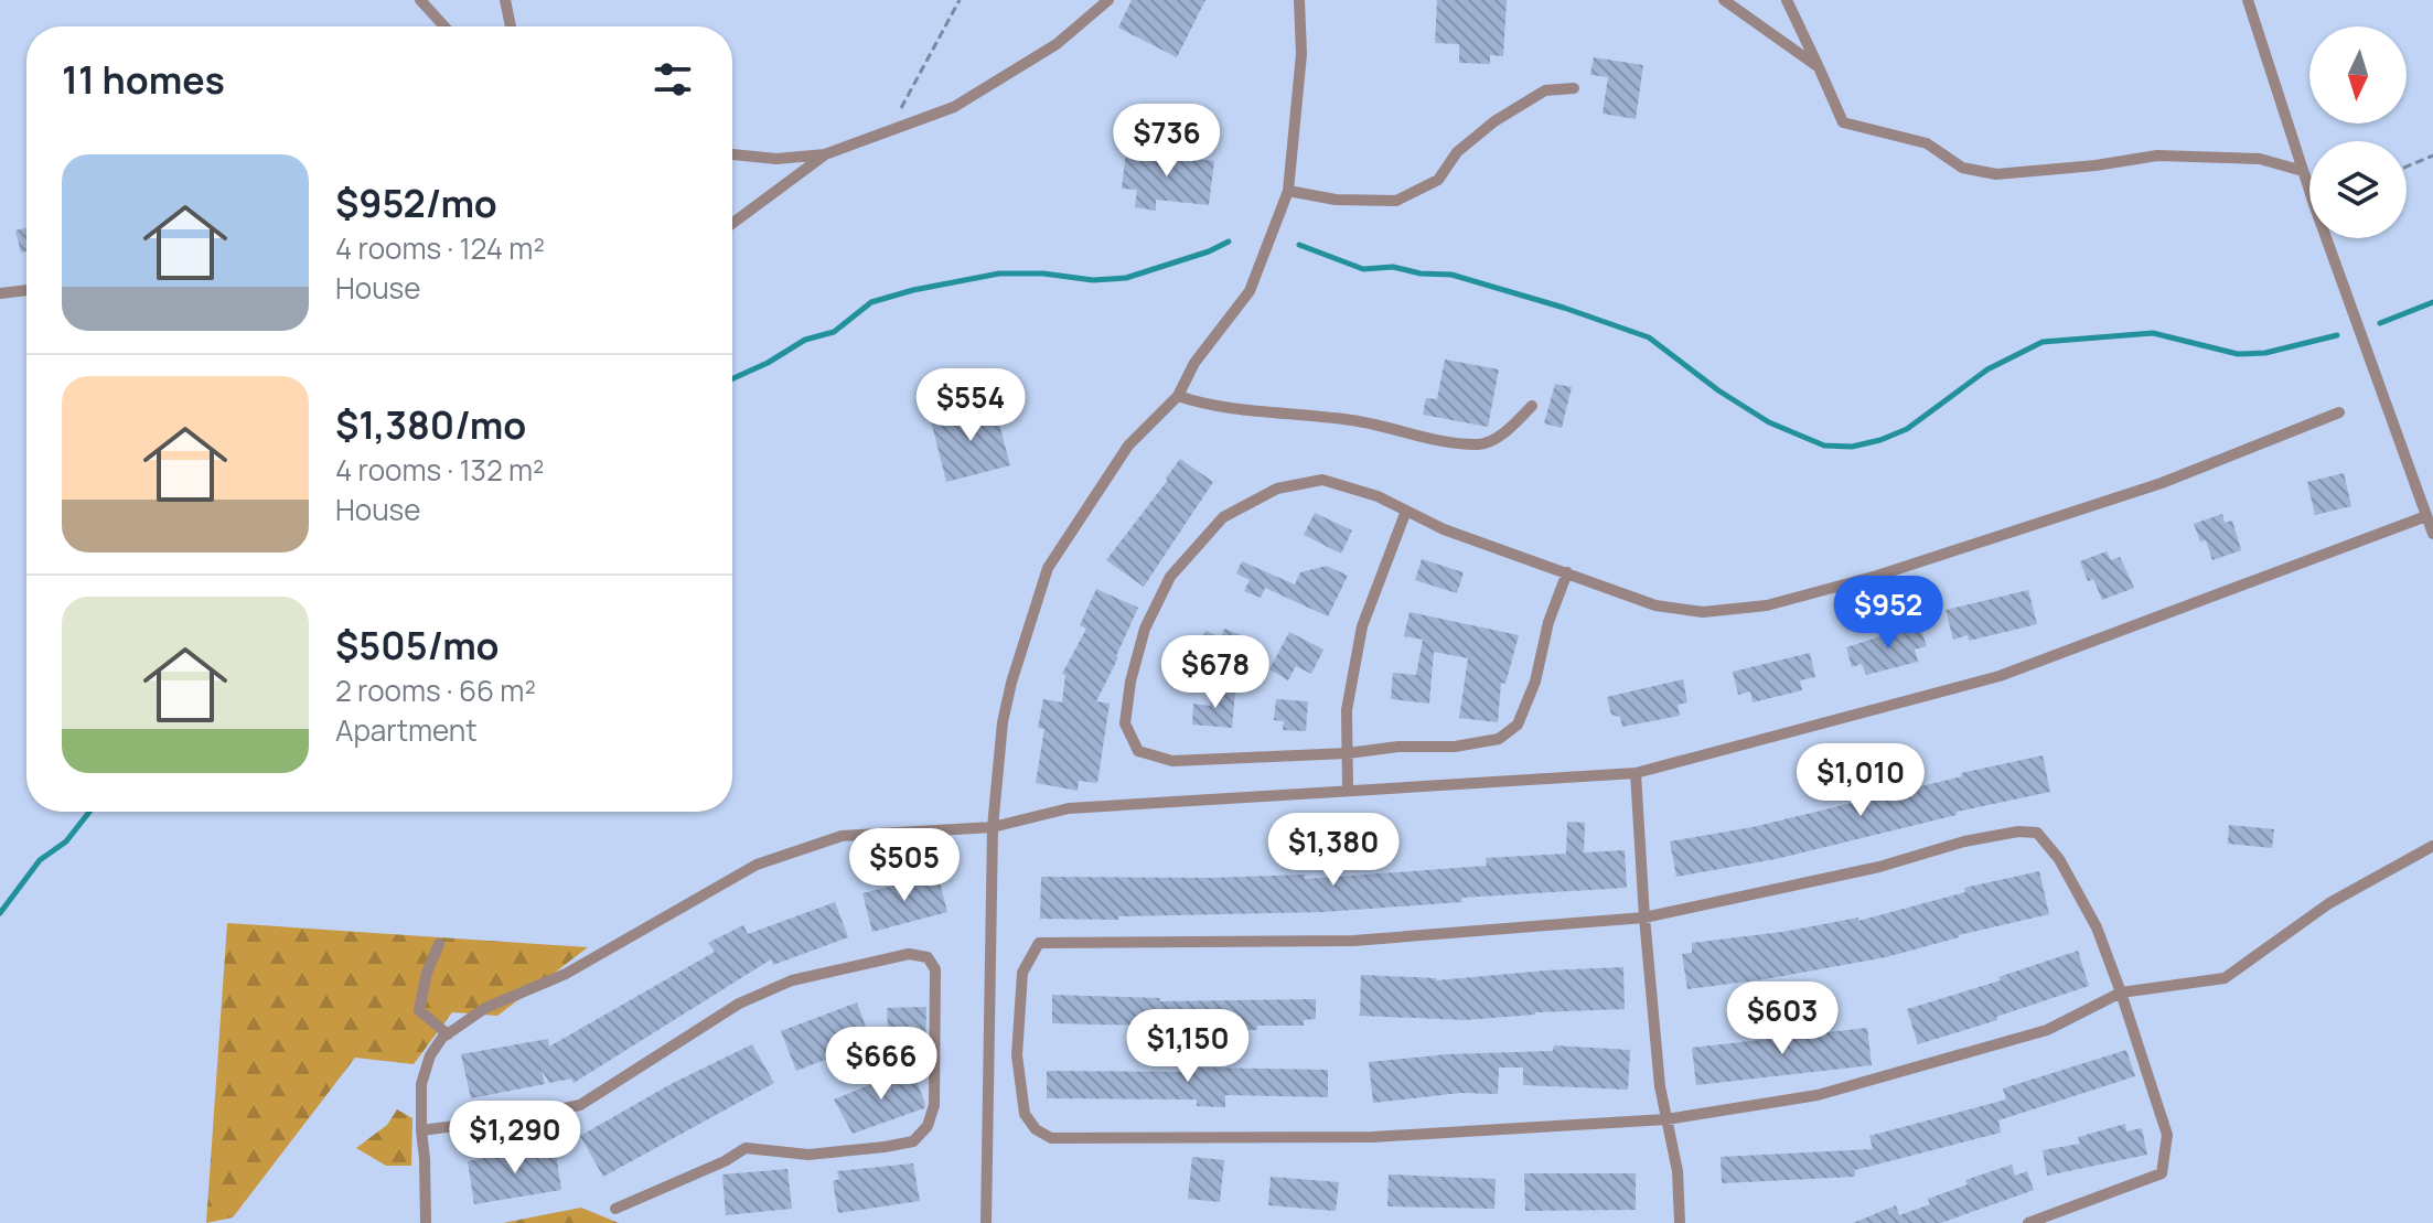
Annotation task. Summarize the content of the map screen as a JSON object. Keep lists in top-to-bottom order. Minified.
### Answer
{"north":"bottom","page":{"heading":"11 homes","price":["$736","$554","$952","$678","$1,010","$1,380","$505","$603","$1,150","$666","$1,290"],"list":[{"name":"$952/mo","note":"4 rooms · 124 m² · House"},{"name":"$1,380/mo","note":"4 rooms · 132 m² · House"},{"name":"$505/mo","note":"2 rooms · 66 m² · Apartment"}]}}
